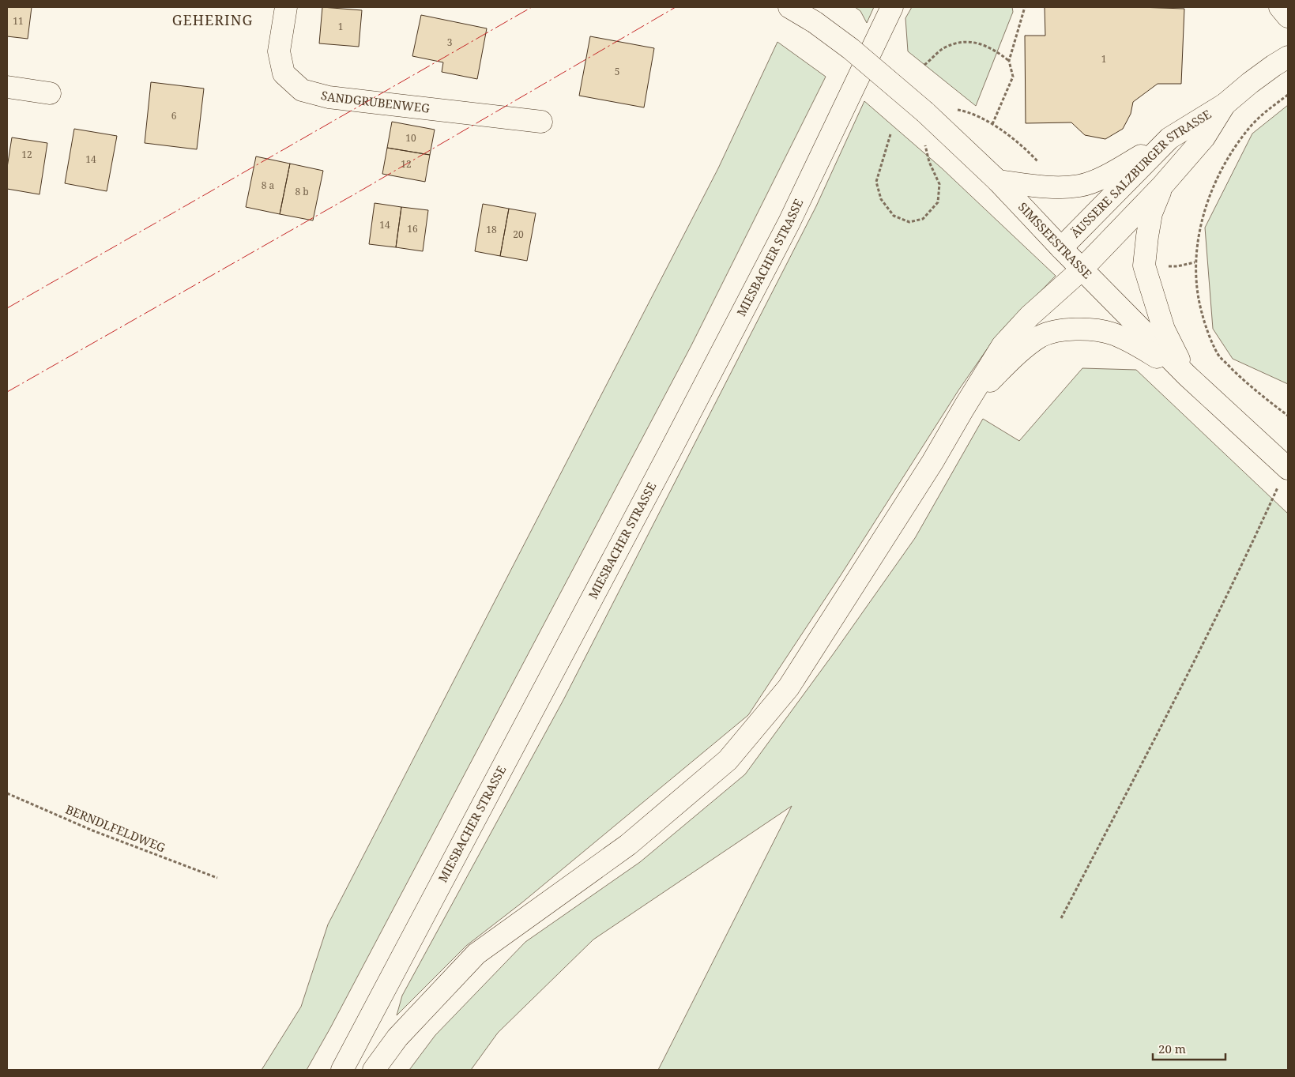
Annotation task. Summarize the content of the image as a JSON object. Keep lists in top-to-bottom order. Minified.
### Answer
{"streets":{"main road":["SANDGRUBENWEG","ÄUSSERE SALZBURGER STRASSE","SIMSSEESTRASSE","MIESBACHER STRASSE"],"path":["BERNDLFELDWEG"]},"crossings":[["ÄUSSERE SALZBURGER STRASSE","SIMSSEESTRASSE"]],"districts":["GEHERING"],"house_numbers":["11","1","3","1","5","6","10","12","14","12","8 a","8 b","14","16","18","20"],"scale_bar":"20 m"}
